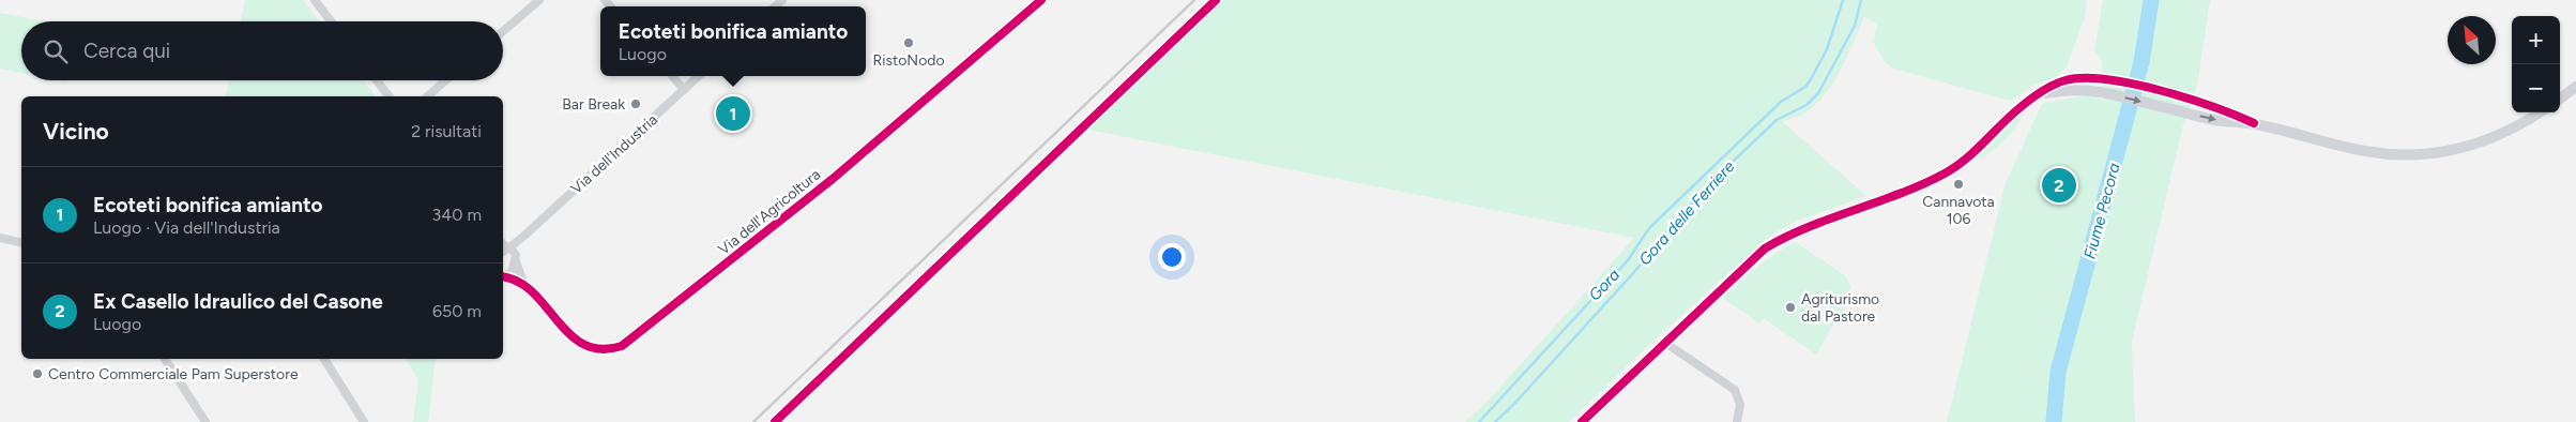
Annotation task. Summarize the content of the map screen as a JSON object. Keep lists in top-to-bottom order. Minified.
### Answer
{"streets":{"street":["Via dell'Industria","Via dell'Agricoltura"]},"crossings":[["Via dell'Industria","Via dell'Agricoltura"]],"water":["Fiume Pecora","Gora delle Ferriere","Gora"],"places":["RistoNodo","Bar Break","Cannavota 106","Agriturismo dal Pastore","Centro Commerciale Pam Superstore"],"north":"top left","page":{"popup":["Ecoteti bonifica amianto","Luogo"],"map_buttons":["+","−"],"search":"Cerca qui","pins":["1","2"],"heading":["Vicino","2 risultati"],"list":[{"mark":"1","name":"Ecoteti bonifica amianto","note":"Luogo · Via dell'Industria","value":"340 m"},{"mark":"2","name":"Ex Casello Idraulico del Casone","note":"Luogo","value":"650 m"}]}}
